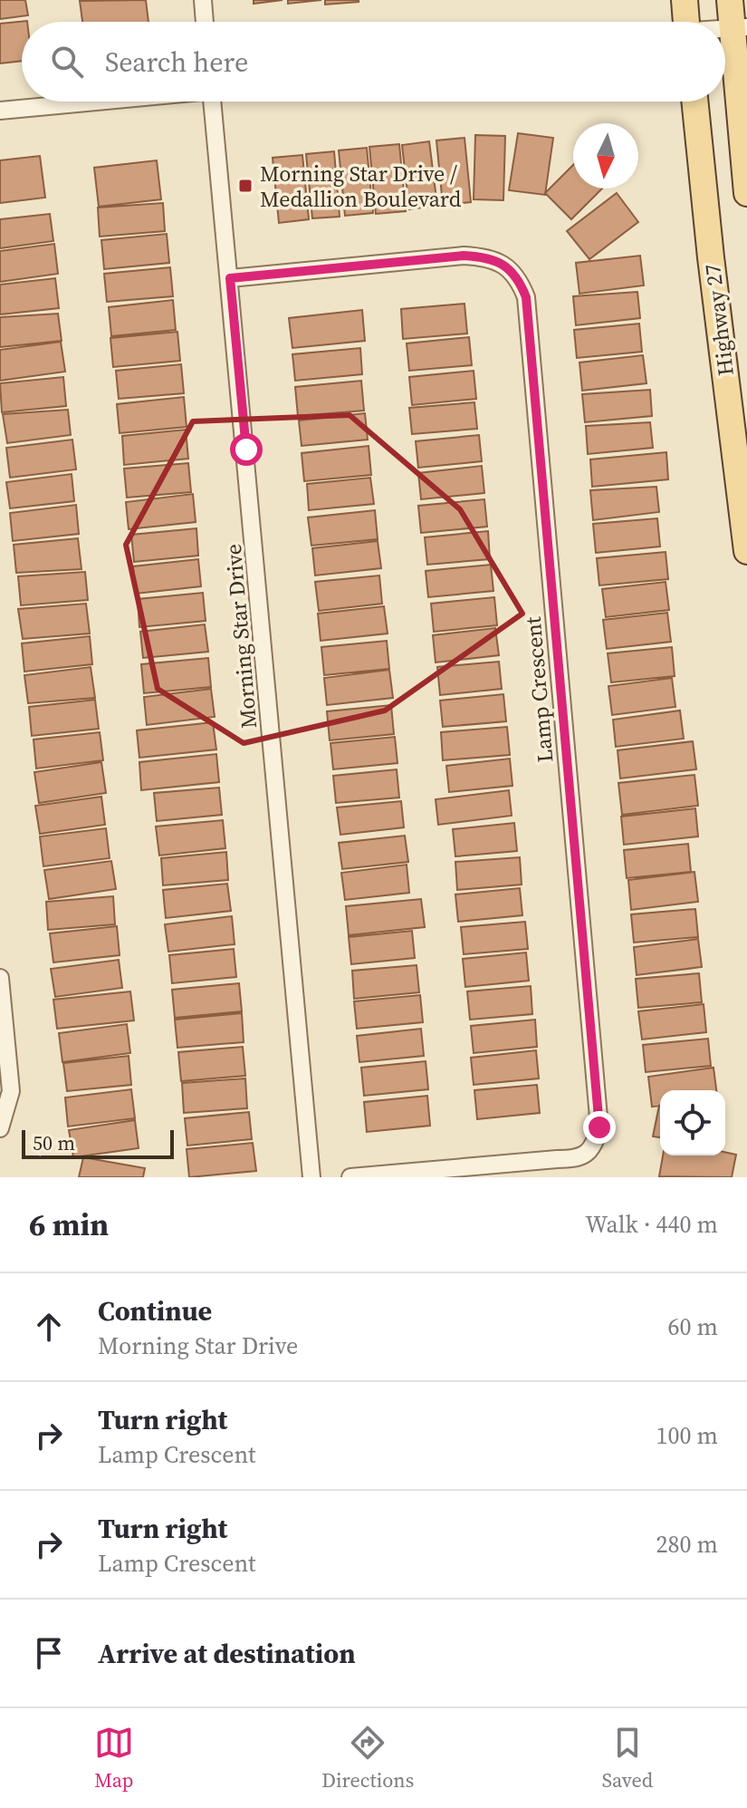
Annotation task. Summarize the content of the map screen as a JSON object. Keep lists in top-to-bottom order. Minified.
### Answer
{"streets":{"main road":["Highway 27"],"street":["Morning Star Drive","Lamp Crescent"]},"crossings":[["Morning Star Drive","Lamp Crescent"]],"places":{"transit":["Morning Star Drive / Medallion Boulevard"]},"scale_bar":"50 m","north":"bottom","page":{"search":"Search here","scale":"50 m","heading":["6 min","Walk · 440 m"],"list":[["Continue","Morning Star Drive","60 m"],["Turn right","Lamp Crescent","100 m"],["Turn right","Lamp Crescent","280 m"],"Arrive at destination"],"nav":["Map","Directions","Saved"]}}
